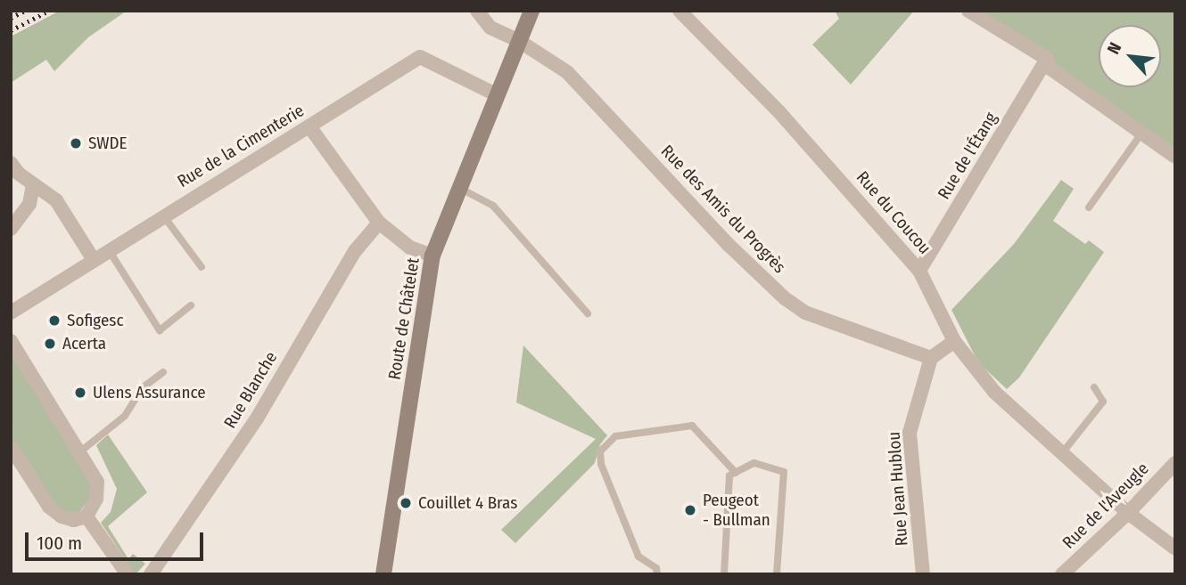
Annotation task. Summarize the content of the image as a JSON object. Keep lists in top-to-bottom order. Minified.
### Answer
{"streets":{"main road":["Route de Châtelet"],"street":["Rue de la Cimenterie","Rue de l'Étang","Rue des Amis du Progrès","Rue du Coucou","Rue Blanche","Rue Jean Hublou","Rue de l'Aveugle"]},"crossings":[["Rue de la Cimenterie","Route de Châtelet"],["Rue de l'Étang","Rue du Coucou"],["Rue des Amis du Progrès","Route de Châtelet"],["Rue des Amis du Progrès","Rue Jean Hublou"],["Rue du Coucou","Rue de l'Aveugle"]],"places":["SWDE","Sofigesc","Acerta","Ulens Assurance","Couillet 4 Bras","Peugeot - Bullman"],"scale_bar":"100 m","north":"top left"}
